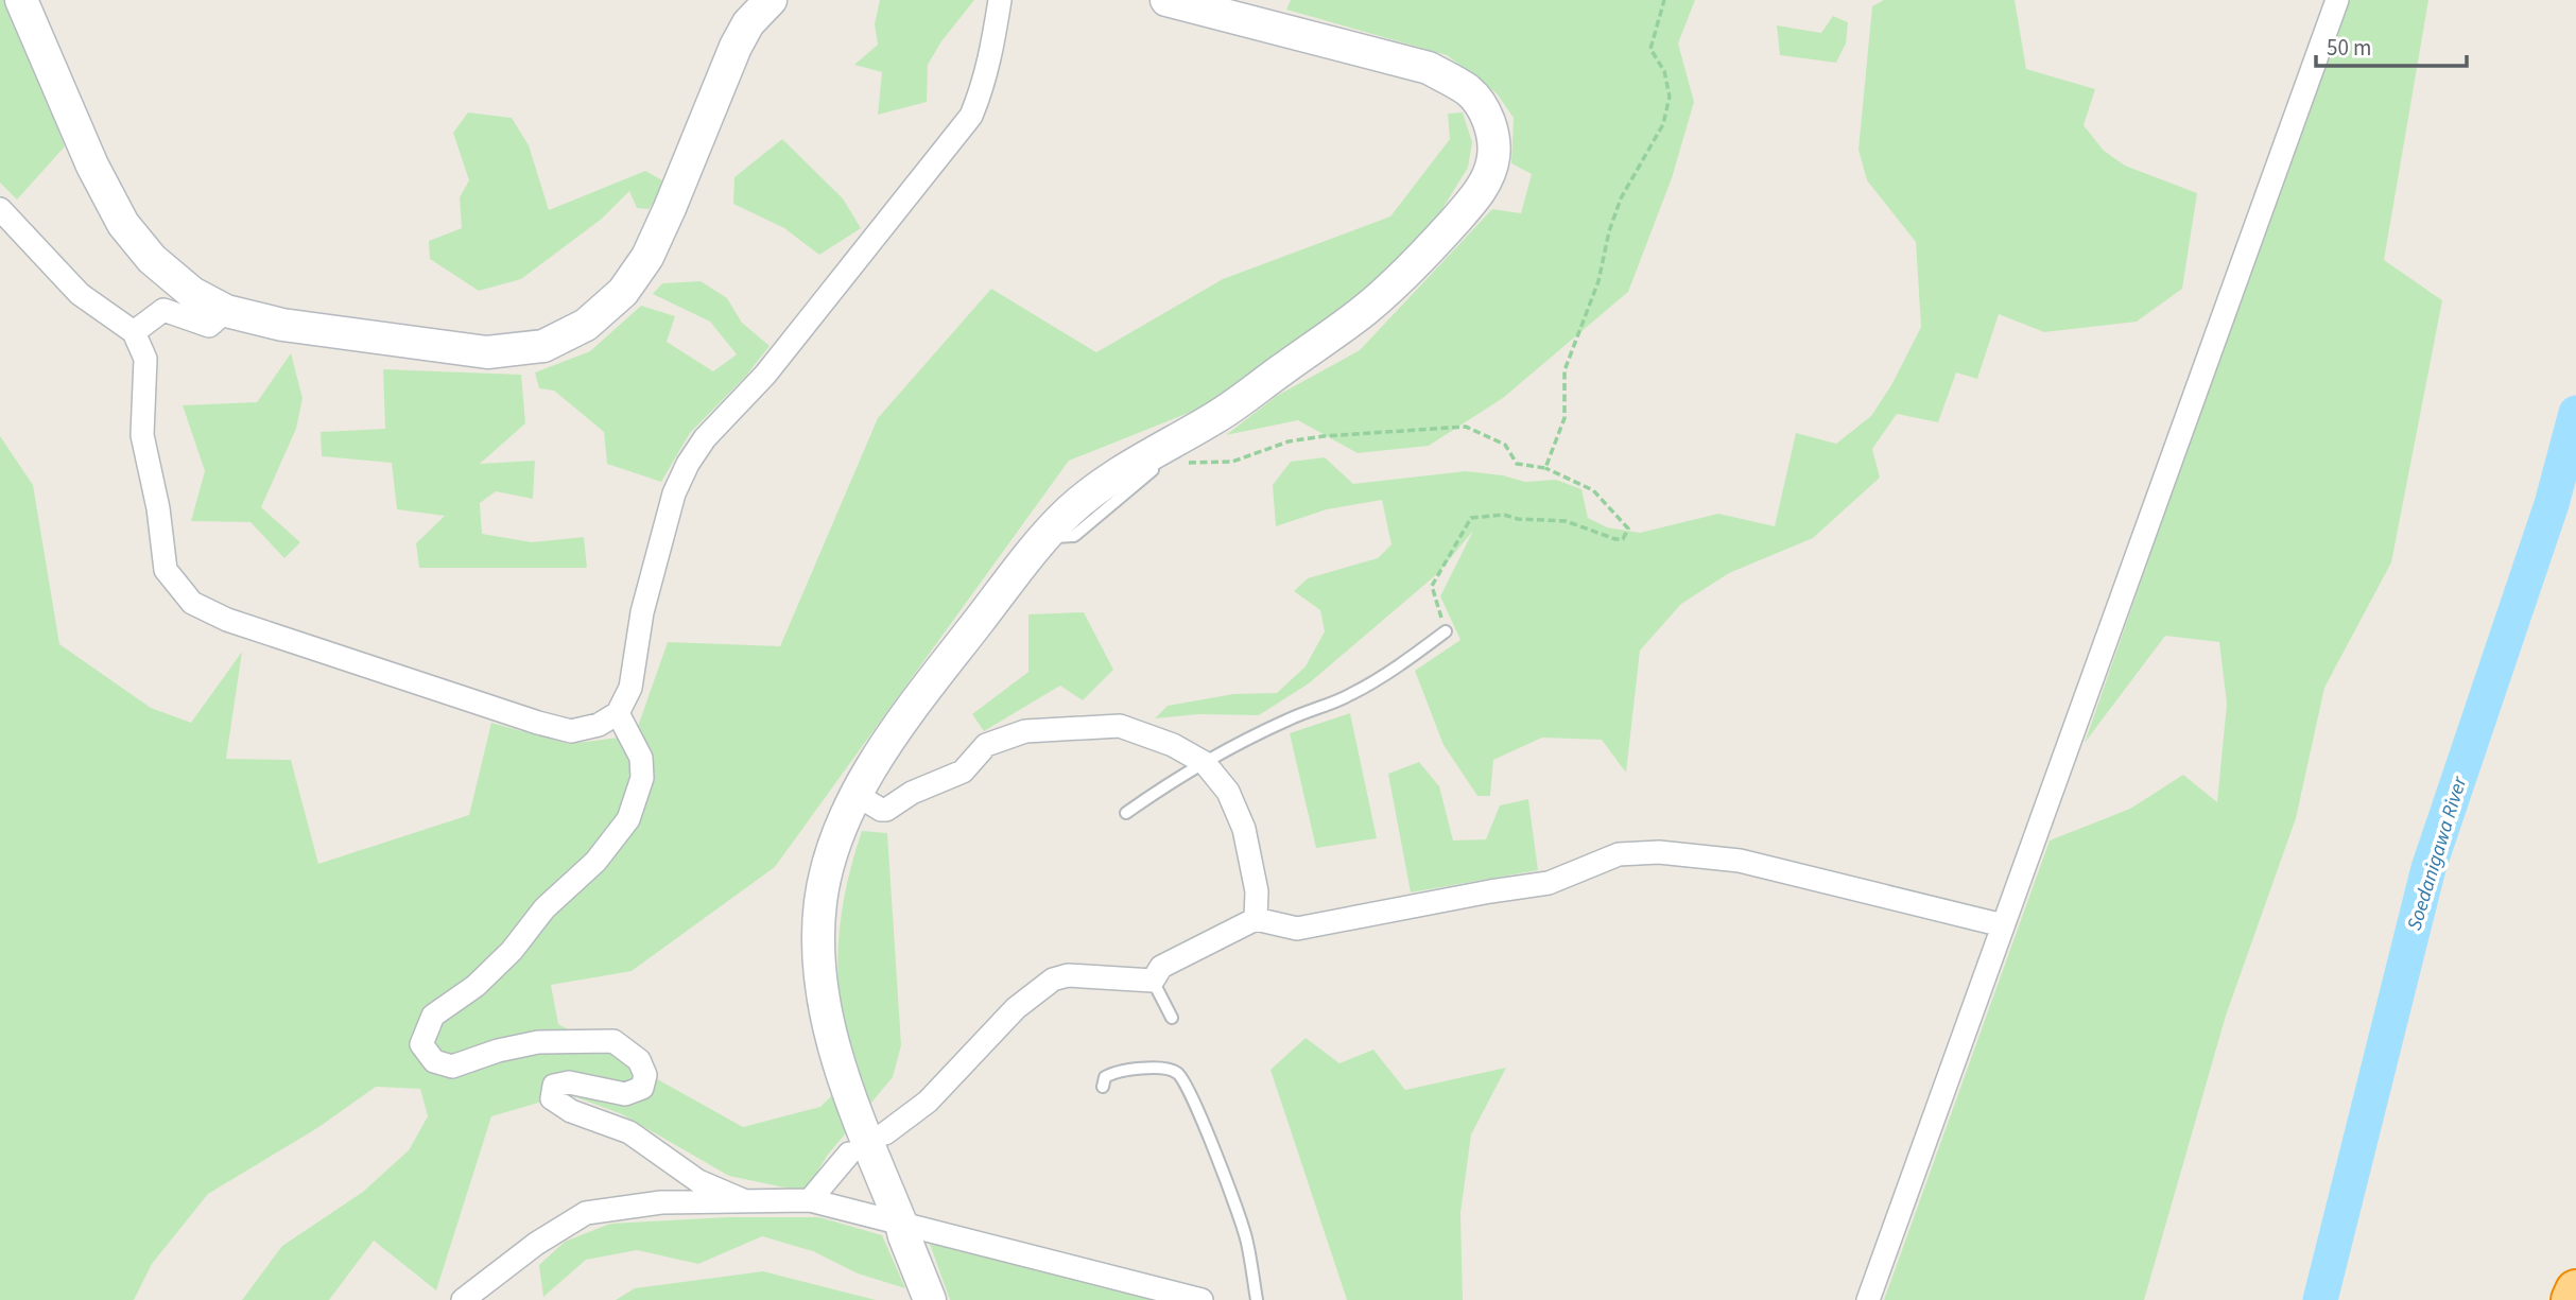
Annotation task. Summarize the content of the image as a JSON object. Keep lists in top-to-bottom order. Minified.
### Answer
{"water":["Soedanigawa River"],"scale_bar":"50 m"}
